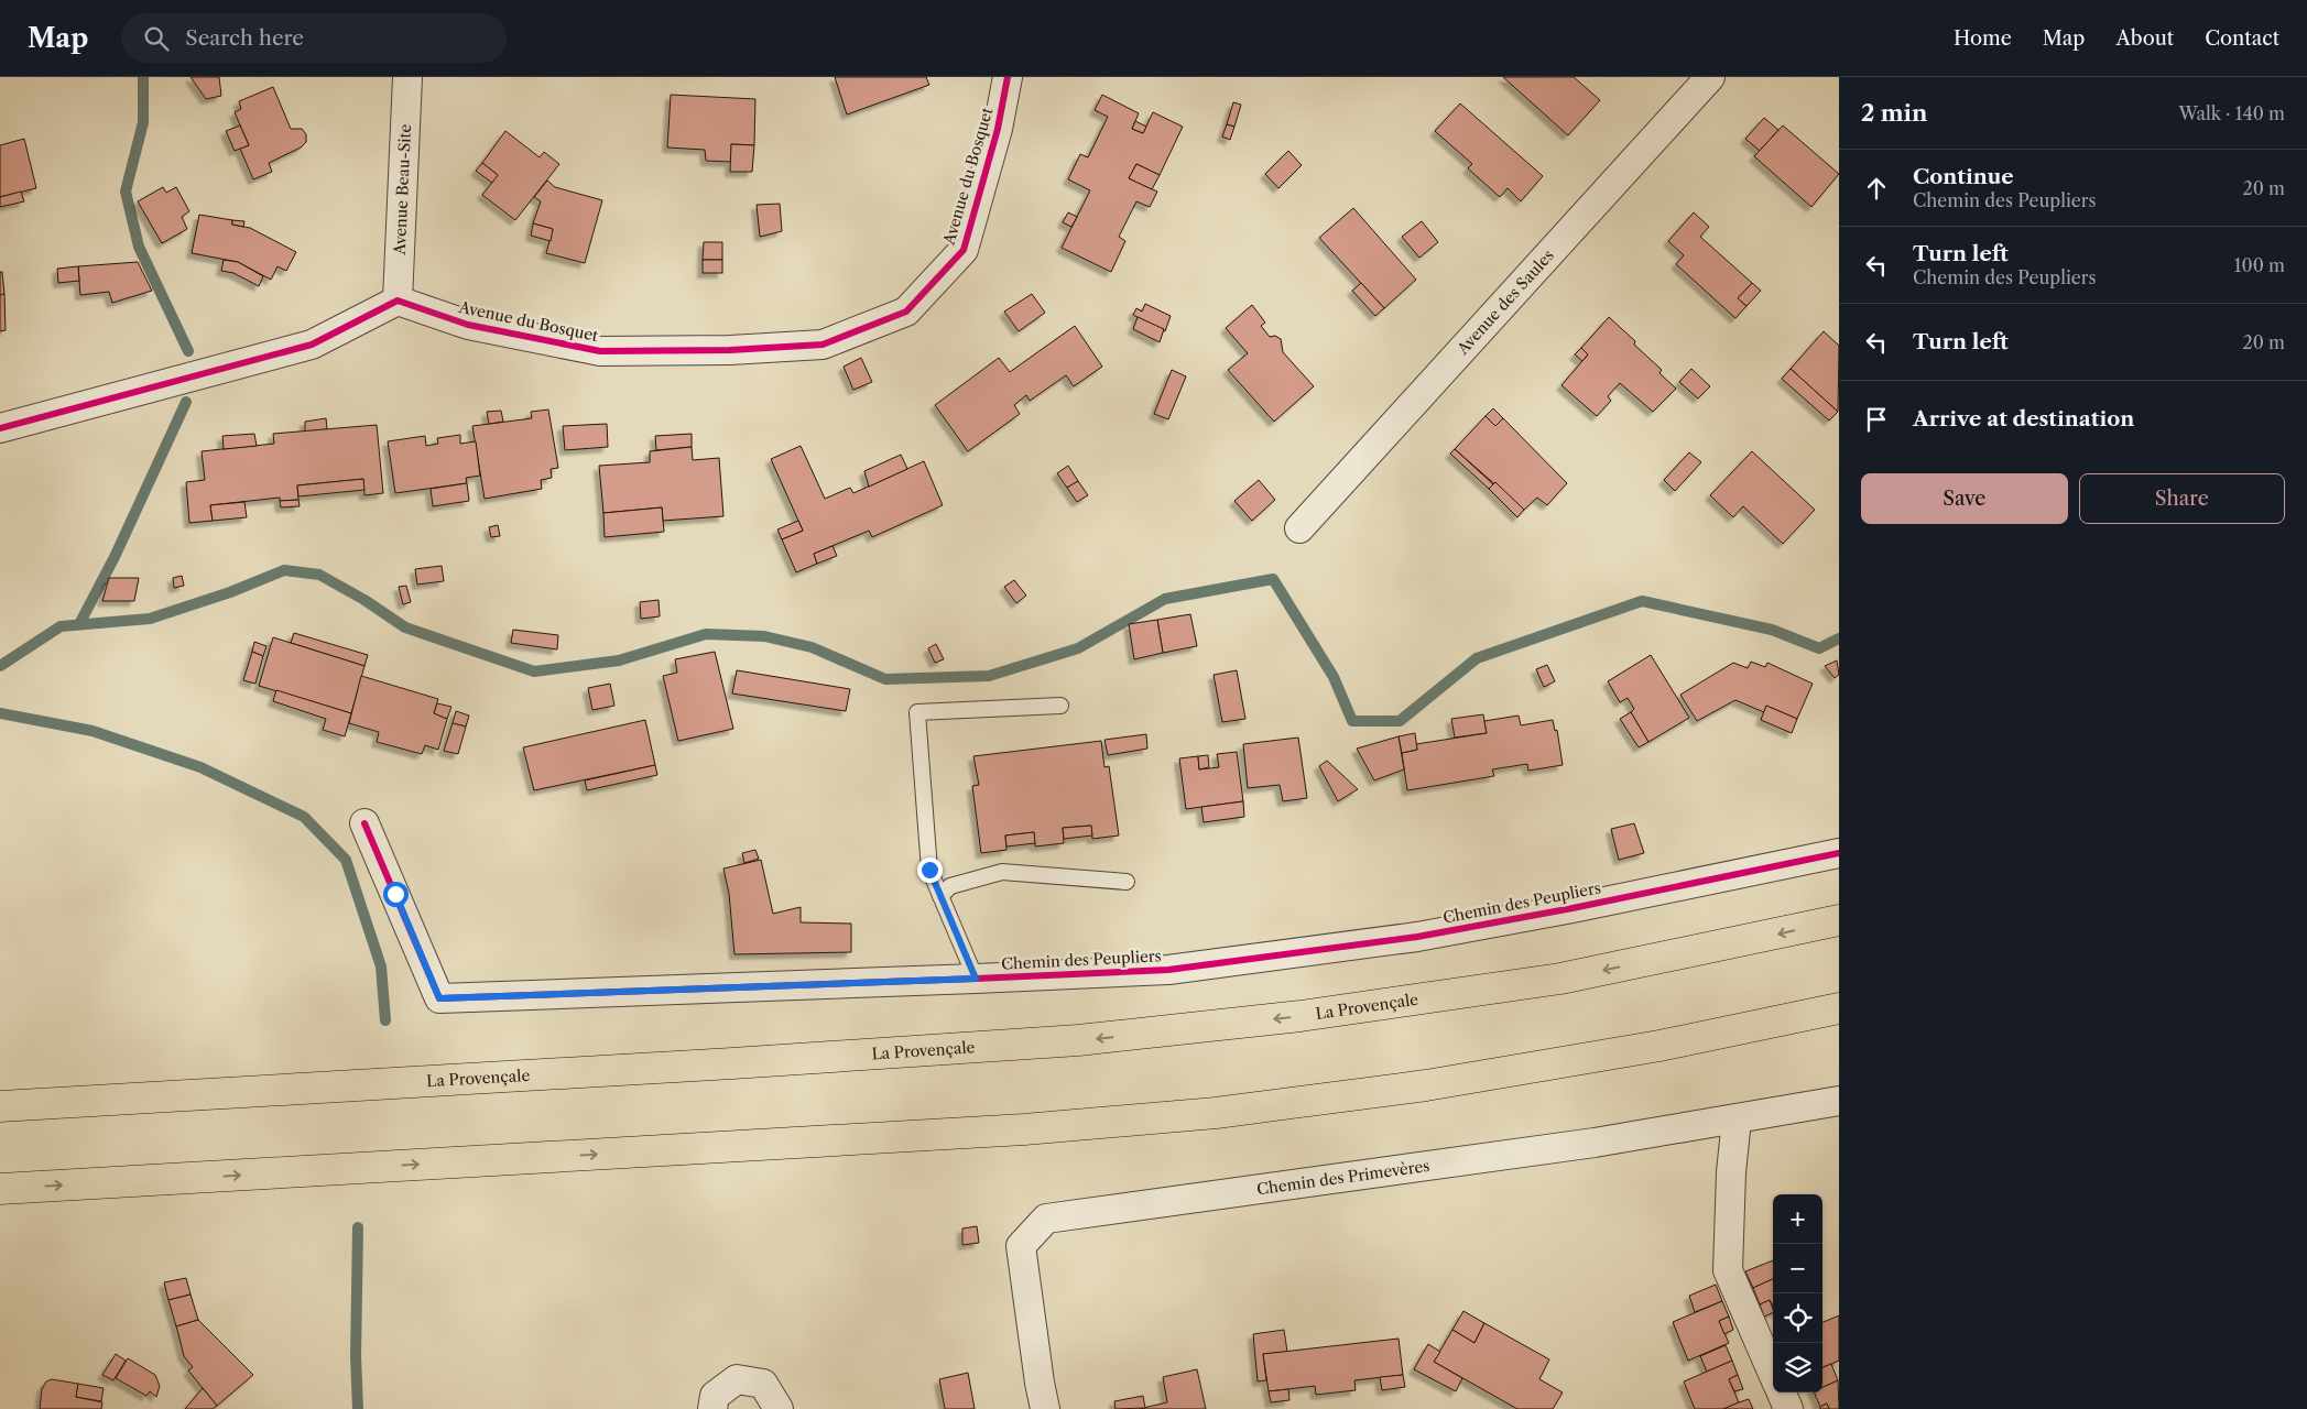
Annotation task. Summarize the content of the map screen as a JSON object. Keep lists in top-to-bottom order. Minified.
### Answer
{"streets":{"highway":["La Provençale"],"street":["Avenue du Bosquet","Avenue Beau-Site","Avenue des Saules","Chemin des Peupliers","Chemin des Primevères"]},"crossings":[["Avenue du Bosquet","Avenue Beau-Site"]],"page":{"header":"Map","search":"Search here","nav":["Home","Map","About","Contact"],"heading":["2 min","Walk · 140 m"],"list":[["Continue","Chemin des Peupliers","20 m"],["Turn left","Chemin des Peupliers","100 m"],["Turn left","20 m"],"Arrive at destination"],"buttons":["Save","Share"],"map_buttons":["+","−"]}}
